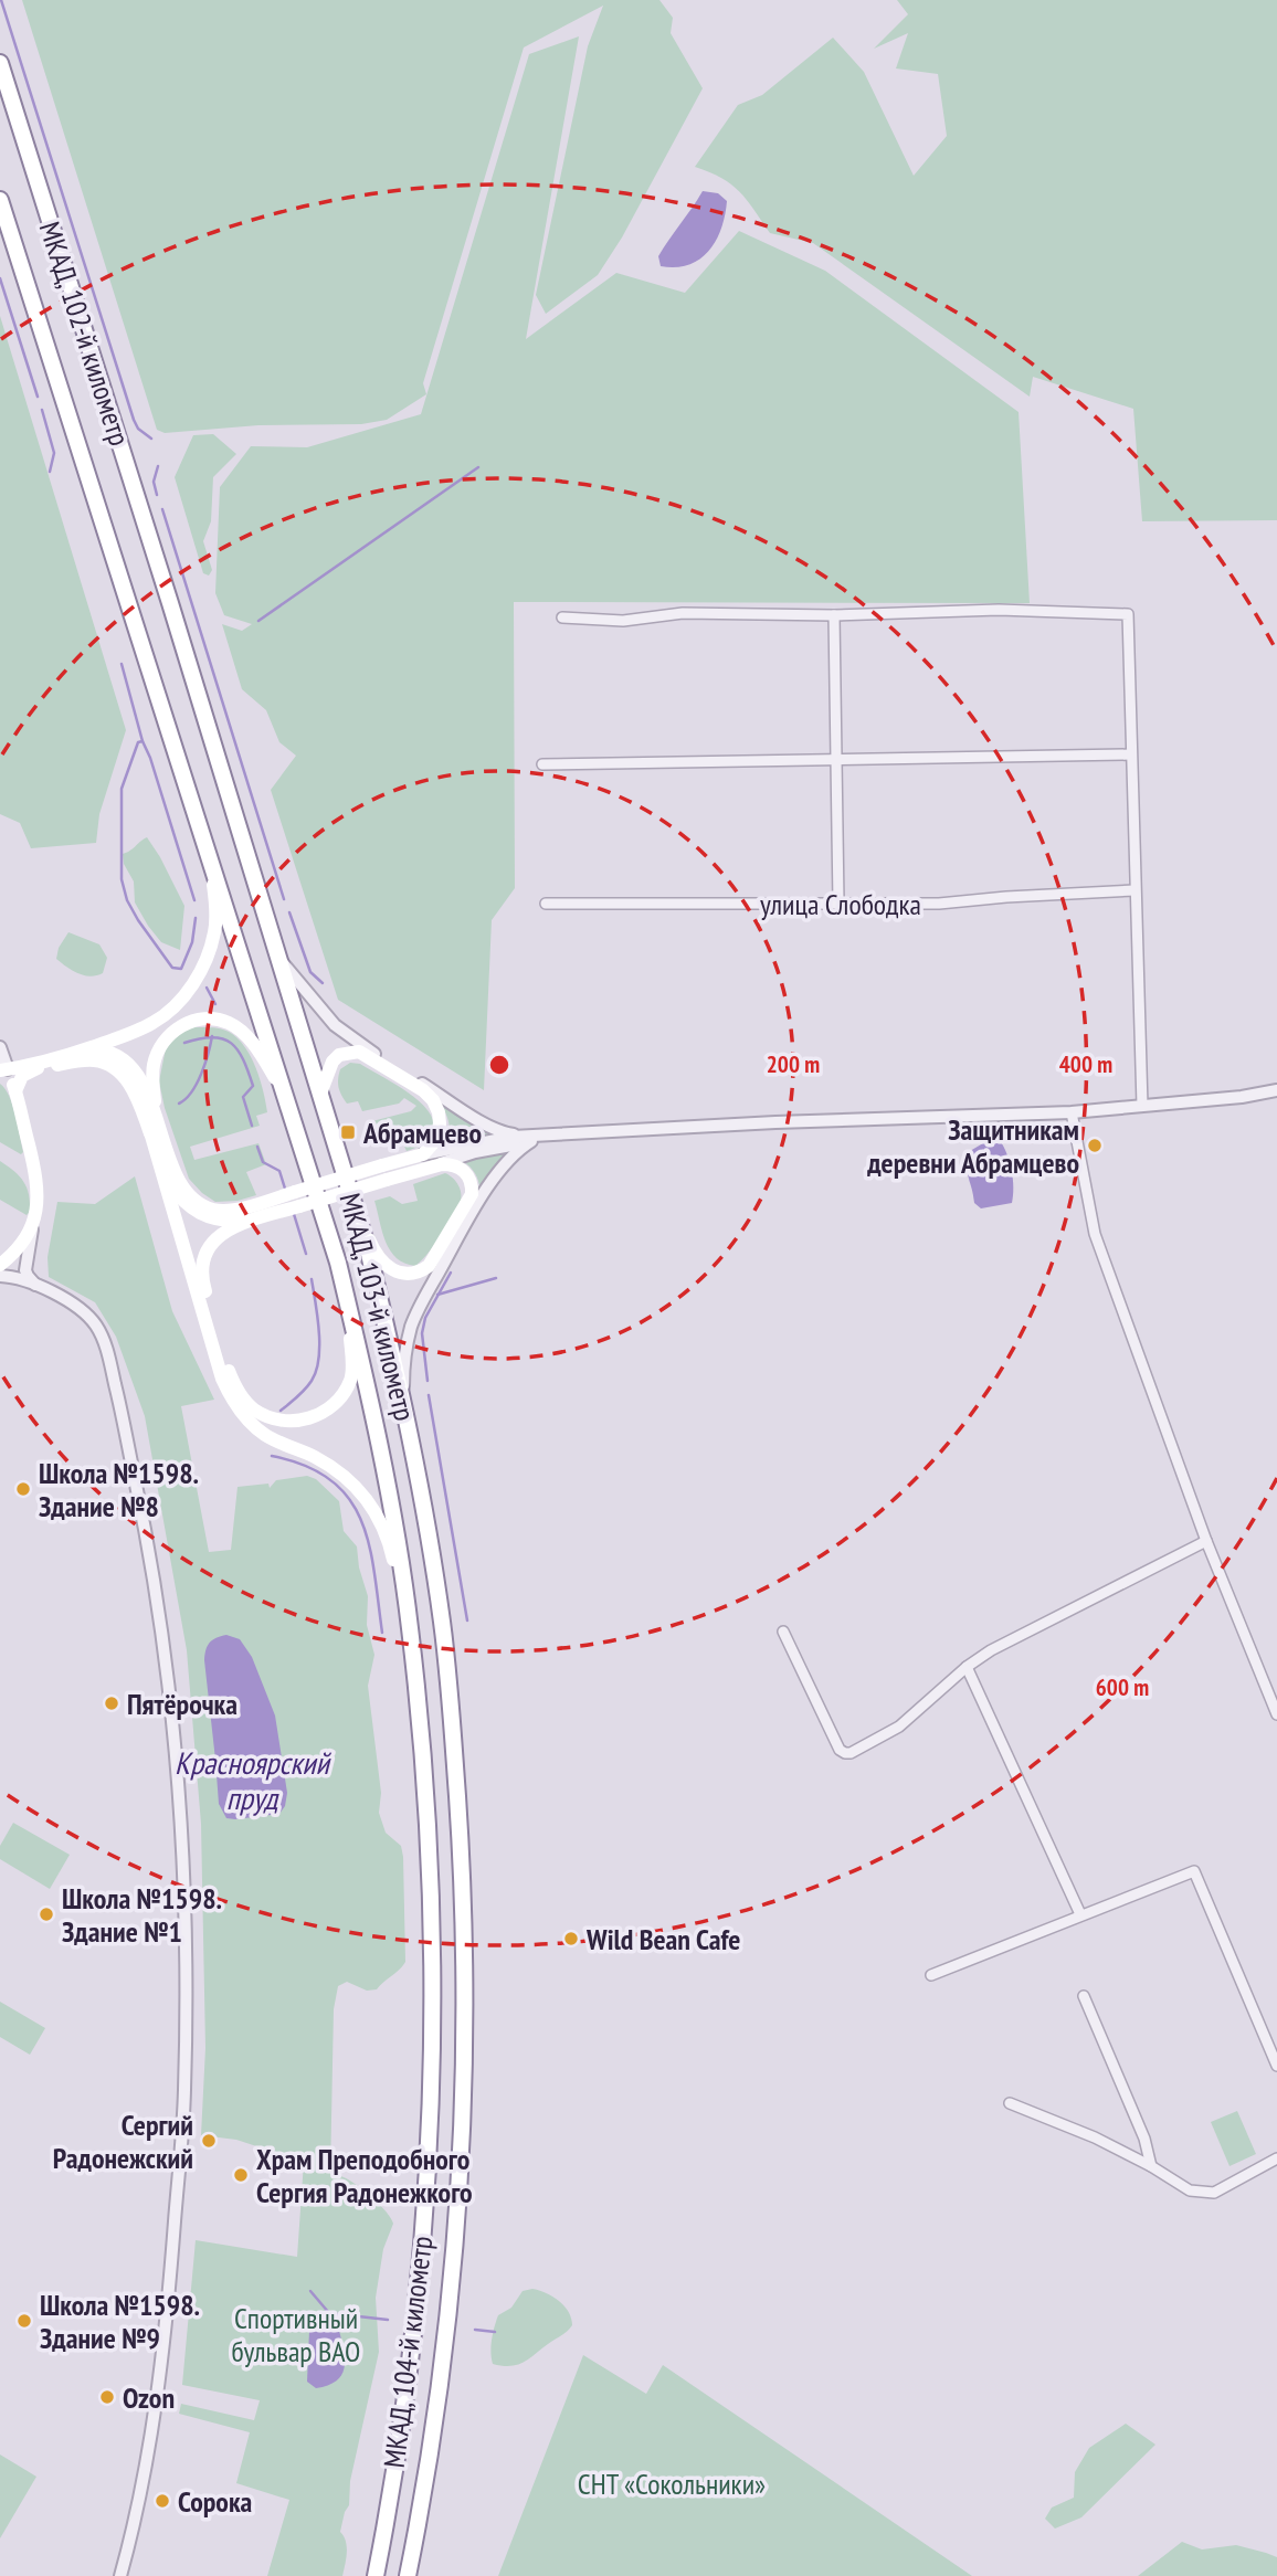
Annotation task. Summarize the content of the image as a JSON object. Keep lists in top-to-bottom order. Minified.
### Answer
{"streets":{"highway":["МКАД, 102-й километр","МКАД, 103-й километр","МКАД, 104-й километр"],"street":["улица Слободка"]},"crossings":[["МКАД, 102-й километр","МКАД, 103-й километр"],["МКАД, 103-й километр","МКАД, 104-й километр"]],"water":["Красноярский пруд"],"parks":["Спортивный бульвар ВАО","СНТ «Сокольники»"],"places":{"transit":["Абрамцево"],"other":["Защитникам деревни Абрамцево","Школа №1598. Здание №8","Пятёрочка","Школа №1598. Здание №1","Wild Bean Cafe","Сергий Радонежский","Храм Преподобного Сергия Радонежкого","Школа №1598. Здание №9","Ozon","Сорока"]},"rings":["200 m","400 m","600 m"]}
